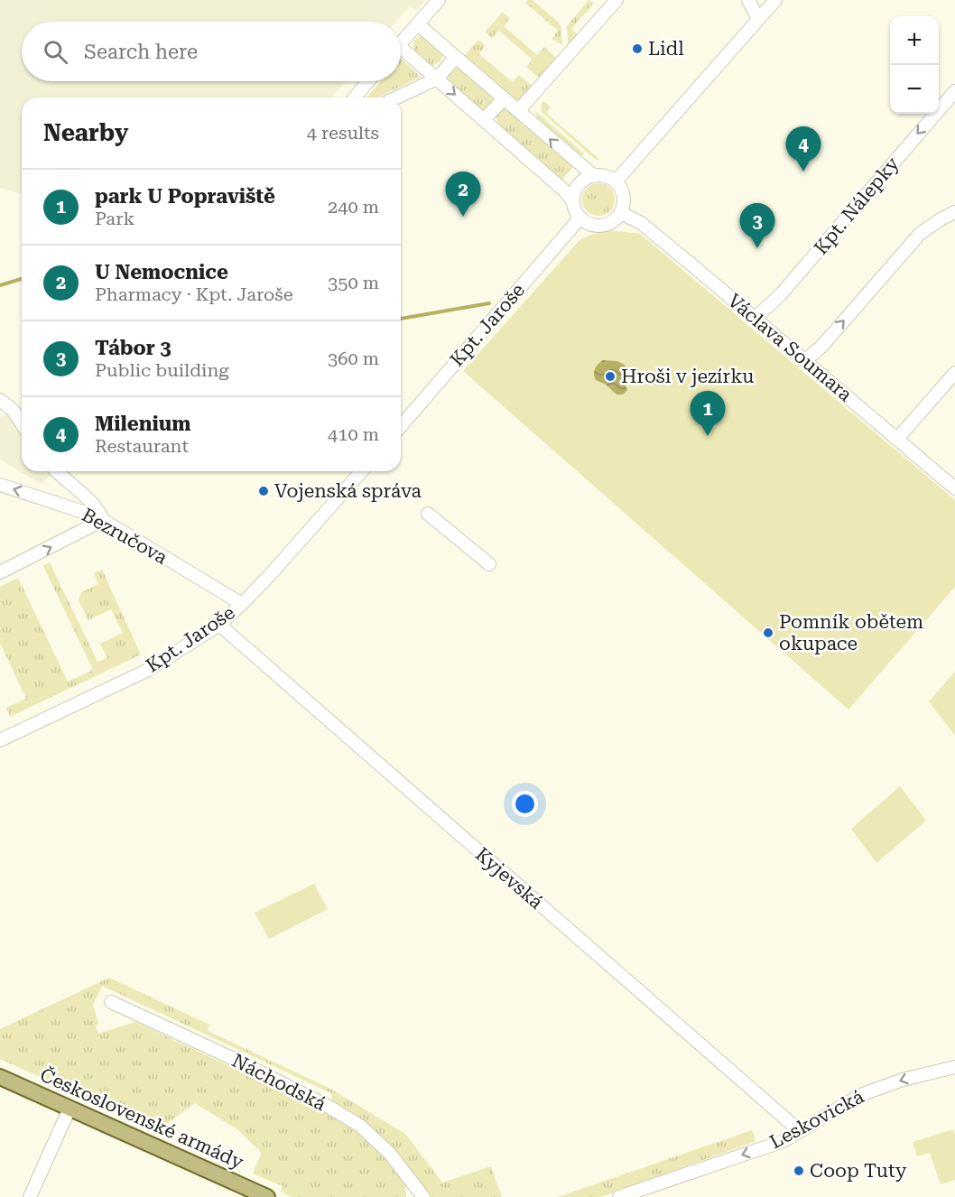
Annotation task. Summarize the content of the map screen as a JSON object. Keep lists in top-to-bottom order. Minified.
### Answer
{"streets":{"main road":["Československé armády"],"street":["Kpt. Nálepky","Kpt. Jaroše","Václava Soumara","Bezručova","Kyjevská","Náchodská","Leskovická"]},"crossings":[["Kpt. Nálepky","Václava Soumara"],["Kpt. Jaroše","Václava Soumara"],["Kpt. Jaroše","Bezručova"],["Kpt. Jaroše","Kyjevská"],["Kyjevská","Leskovická"]],"one_way":["Bezručova","Leskovická"],"places":["Lidl","Hroši v jezírku","Vojenská správa","Pomník obětem okupace","Coop Tuty"],"page":{"map_buttons":["+","−"],"search":"Search here","heading":["Nearby","4 results"],"pins":["4","2","3","1"],"list":[{"mark":"1","name":"park U Popraviště","note":"Park","value":"240 m"},{"mark":"2","name":"U Nemocnice","note":"Pharmacy · Kpt. Jaroše","value":"350 m"},{"mark":"3","name":"Tábor 3","note":"Public building","value":"360 m"},{"mark":"4","name":"Milenium","note":"Restaurant","value":"410 m"}]}}
